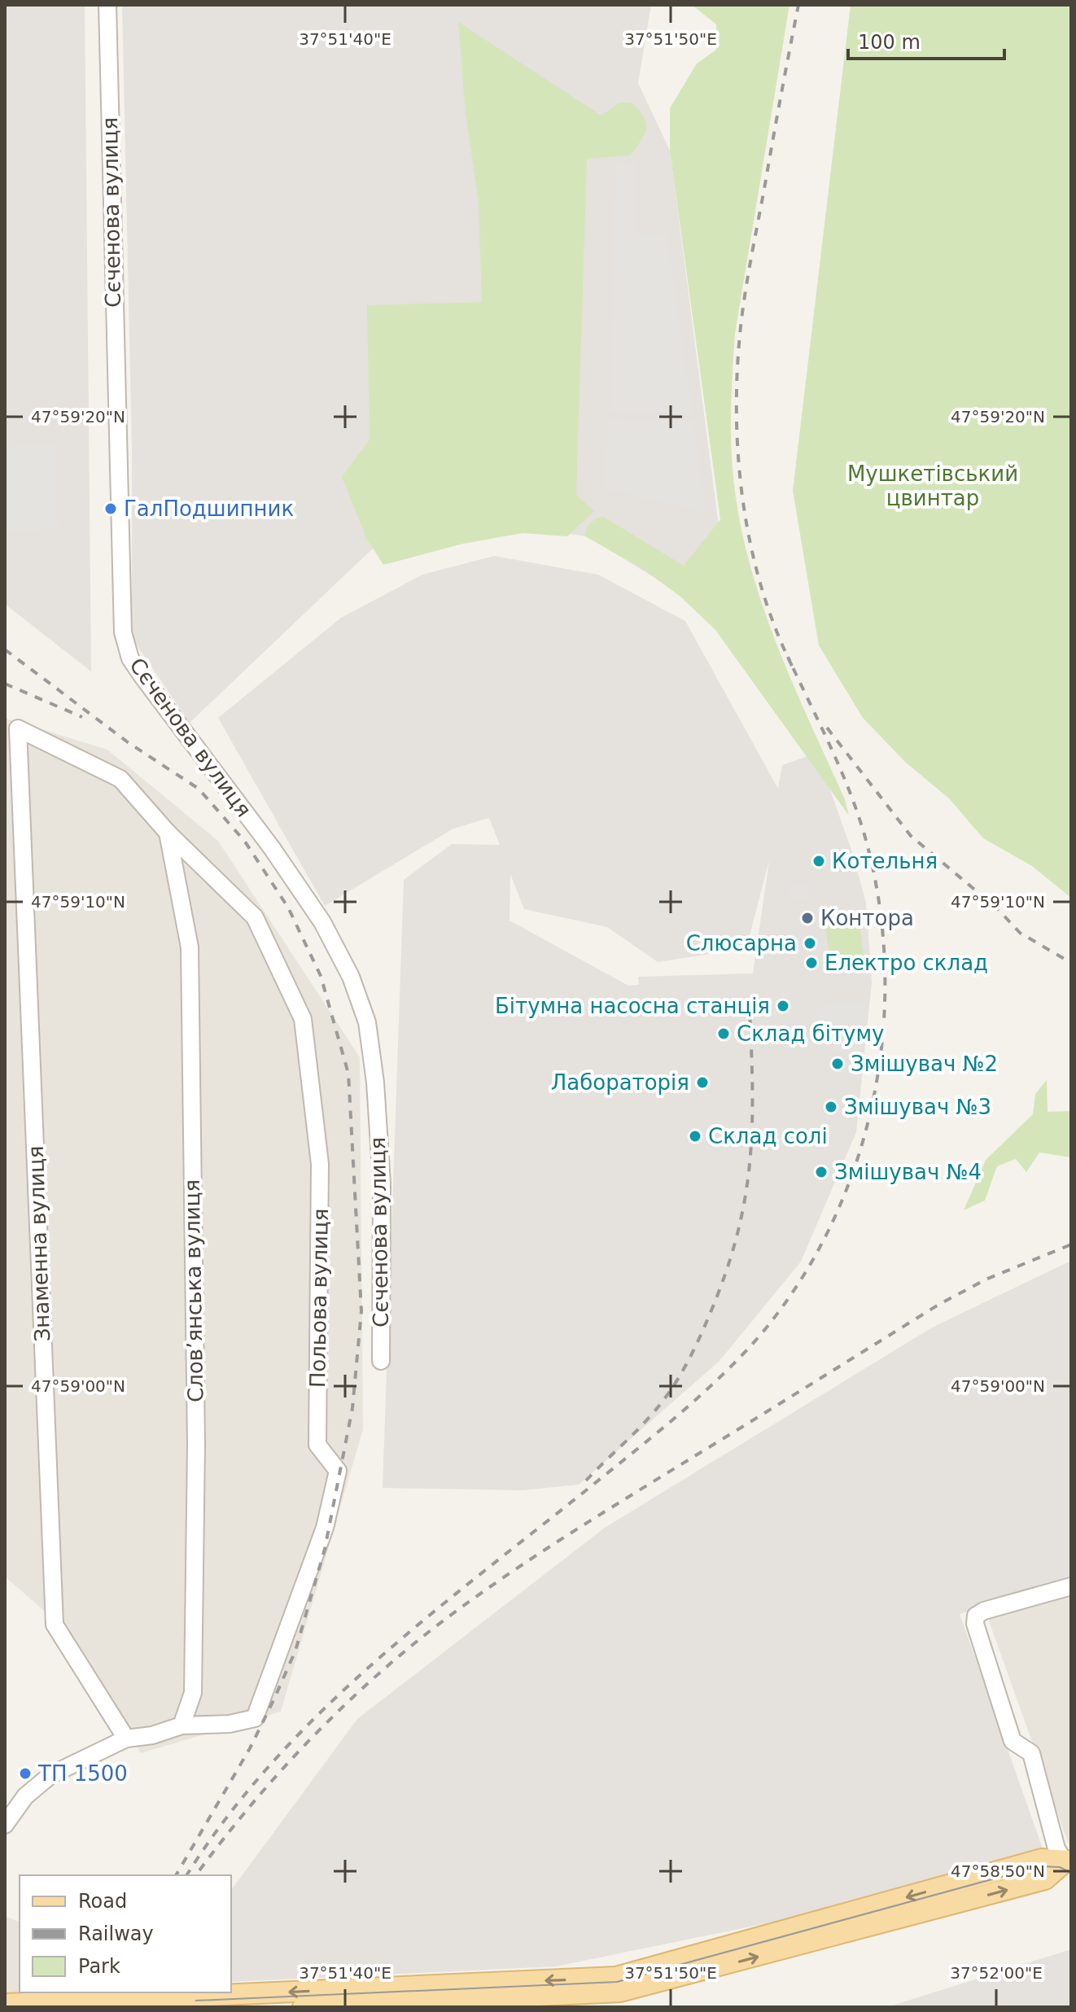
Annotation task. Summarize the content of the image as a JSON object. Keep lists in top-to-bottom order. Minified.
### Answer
{"streets":{"street":["Сєченова вулиця","Знаменна вулиця","Слов’янська вулиця","Польова вулиця"]},"crossings":[["Знаменна вулиця","Слов’янська вулиця"],["Знаменна вулиця","Польова вулиця"],["Слов’янська вулиця","Польова вулиця"]],"parks":["Мушкетівський цвинтар"],"places":["ГалПодшипник","Котельня","Контора","Слюсарна","Електро склад","Бітумна насосна станція","Склад бітуму","Змішувач №2","Лабораторія","Змішувач №3","Склад солі","Змішувач №4","ТП 1500"],"legend":["Road","Railway","Park"],"scale_bar":"100 m","coordinates":["37°51'40\"E","37°51'50\"E","47°59'20\"N","47°59'10\"N","47°59'00\"N","47°58'50\"N","37°52'00\"E"]}
